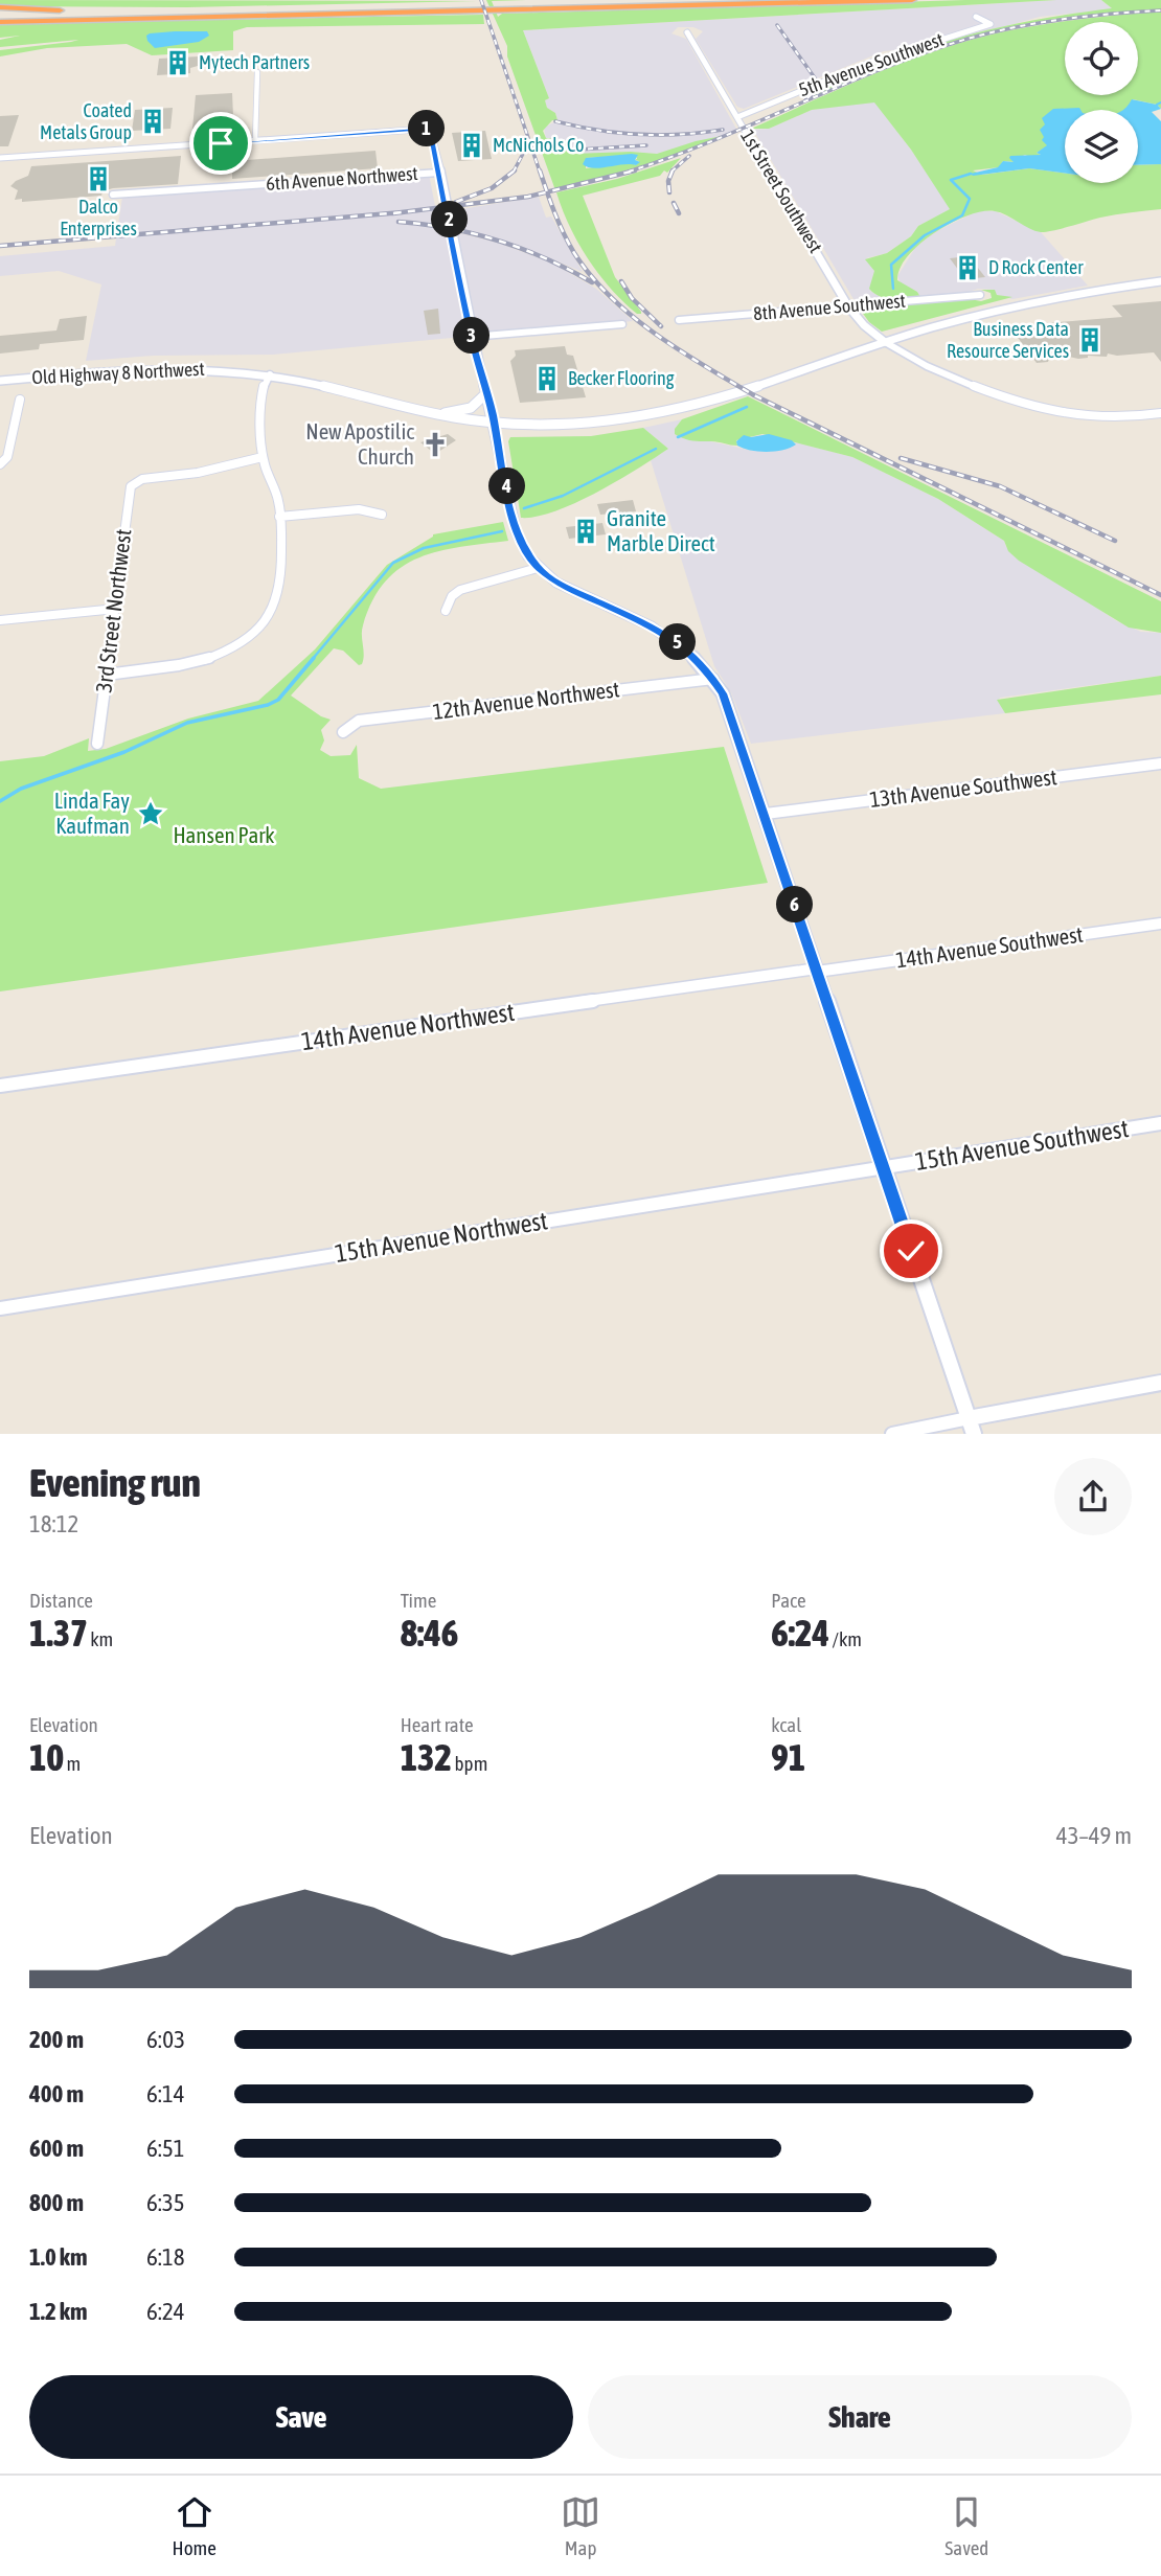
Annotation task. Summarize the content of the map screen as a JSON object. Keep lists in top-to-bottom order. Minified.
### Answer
{"streets":{"street":["5th Avenue Southwest","6th Avenue Northwest","1st Street Southwest","8th Avenue Southwest","Old Highway 8 Northwest","3rd Street Northwest","12th Avenue Northwest","13th Avenue Southwest","14th Avenue Southwest","14th Avenue Northwest","15th Avenue Southwest","15th Avenue Northwest"]},"crossings":[["5th Avenue Southwest","1st Street Southwest"],["1st Street Southwest","8th Avenue Southwest"],["1st Street Southwest","Old Highway 8 Northwest"],["14th Avenue Southwest","14th Avenue Northwest"],["15th Avenue Southwest","15th Avenue Northwest"]],"parks":["Hansen Park"],"places":{"building":["Mytech Partners","Coated Metals Group","McNichols Co","Dalco Enterprises","D Rock Center","Business Data Resource Services","Becker Flooring","Granite Marble Direct"],"church":["New Apostilic Church"],"place":["Linda Fay Kaufman"]},"page":{"pins":["1","2","3","4","5","6"],"heading":["Evening run","18:12"],"stats":[["Distance","1.37 km"],["Time","8:46"],["Pace","6:24 /km"],["Elevation","10 m"],["Heart rate","132 bpm"],["kcal","91"]],"chart":["Elevation","43–49 m"],"list":[{"name":"200 m","note":"6:03"},{"name":"400 m","note":"6:14"},{"name":"600 m","note":"6:51"},{"name":"800 m","note":"6:35"},{"name":"1.0 km","note":"6:18"},{"name":"1.2 km","note":"6:24"}],"buttons":["Save","Share"],"tabs":["Home","Map","Saved"]}}
